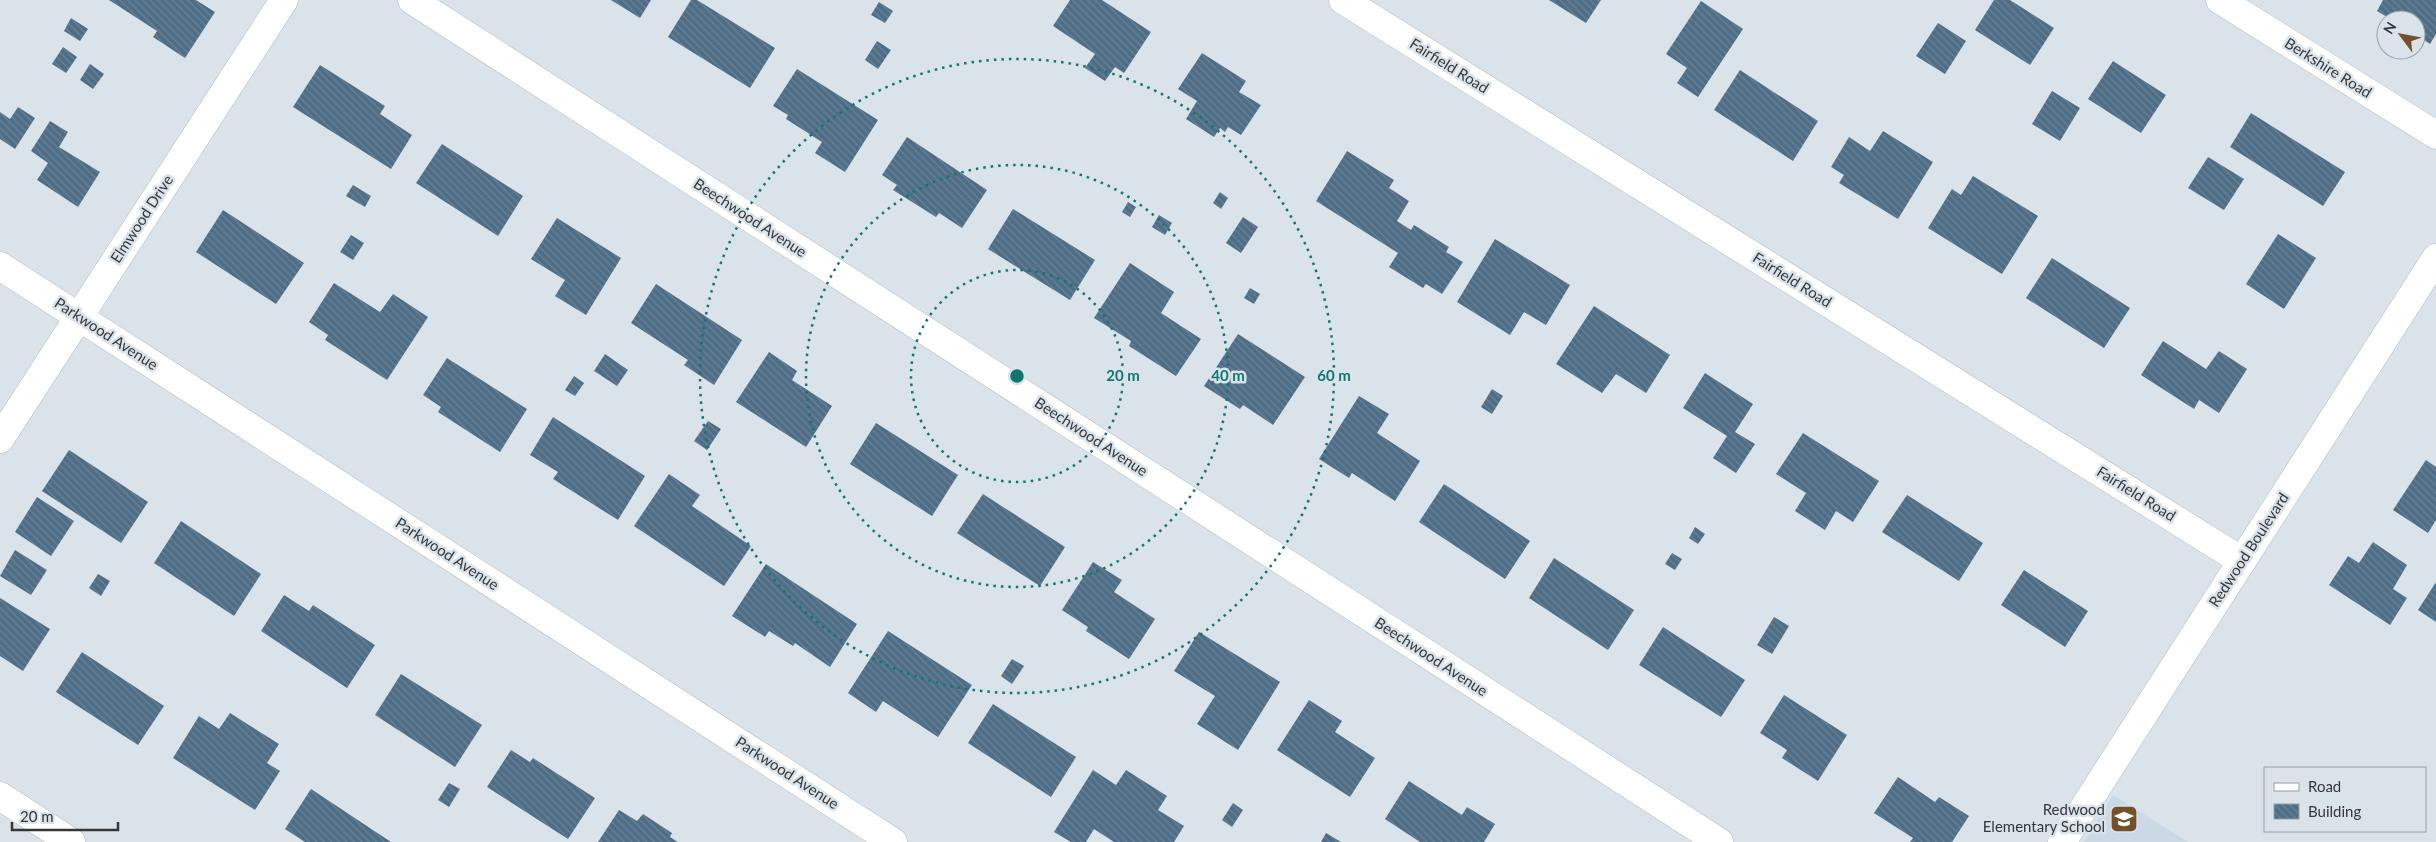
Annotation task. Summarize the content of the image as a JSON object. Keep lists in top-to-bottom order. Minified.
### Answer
{"streets":{"street":["Fairfield Road","Berkshire Road","Beechwood Avenue","Elmwood Drive","Parkwood Avenue","Redwood Boulevard"]},"crossings":[["Fairfield Road","Redwood Boulevard"],["Elmwood Drive","Parkwood Avenue"]],"places":{"school or university":["Redwood Elementary School"]},"legend":["Road","Building"],"scale_bar":"20 m","north":"top left","rings":["20 m","40 m","60 m"]}
